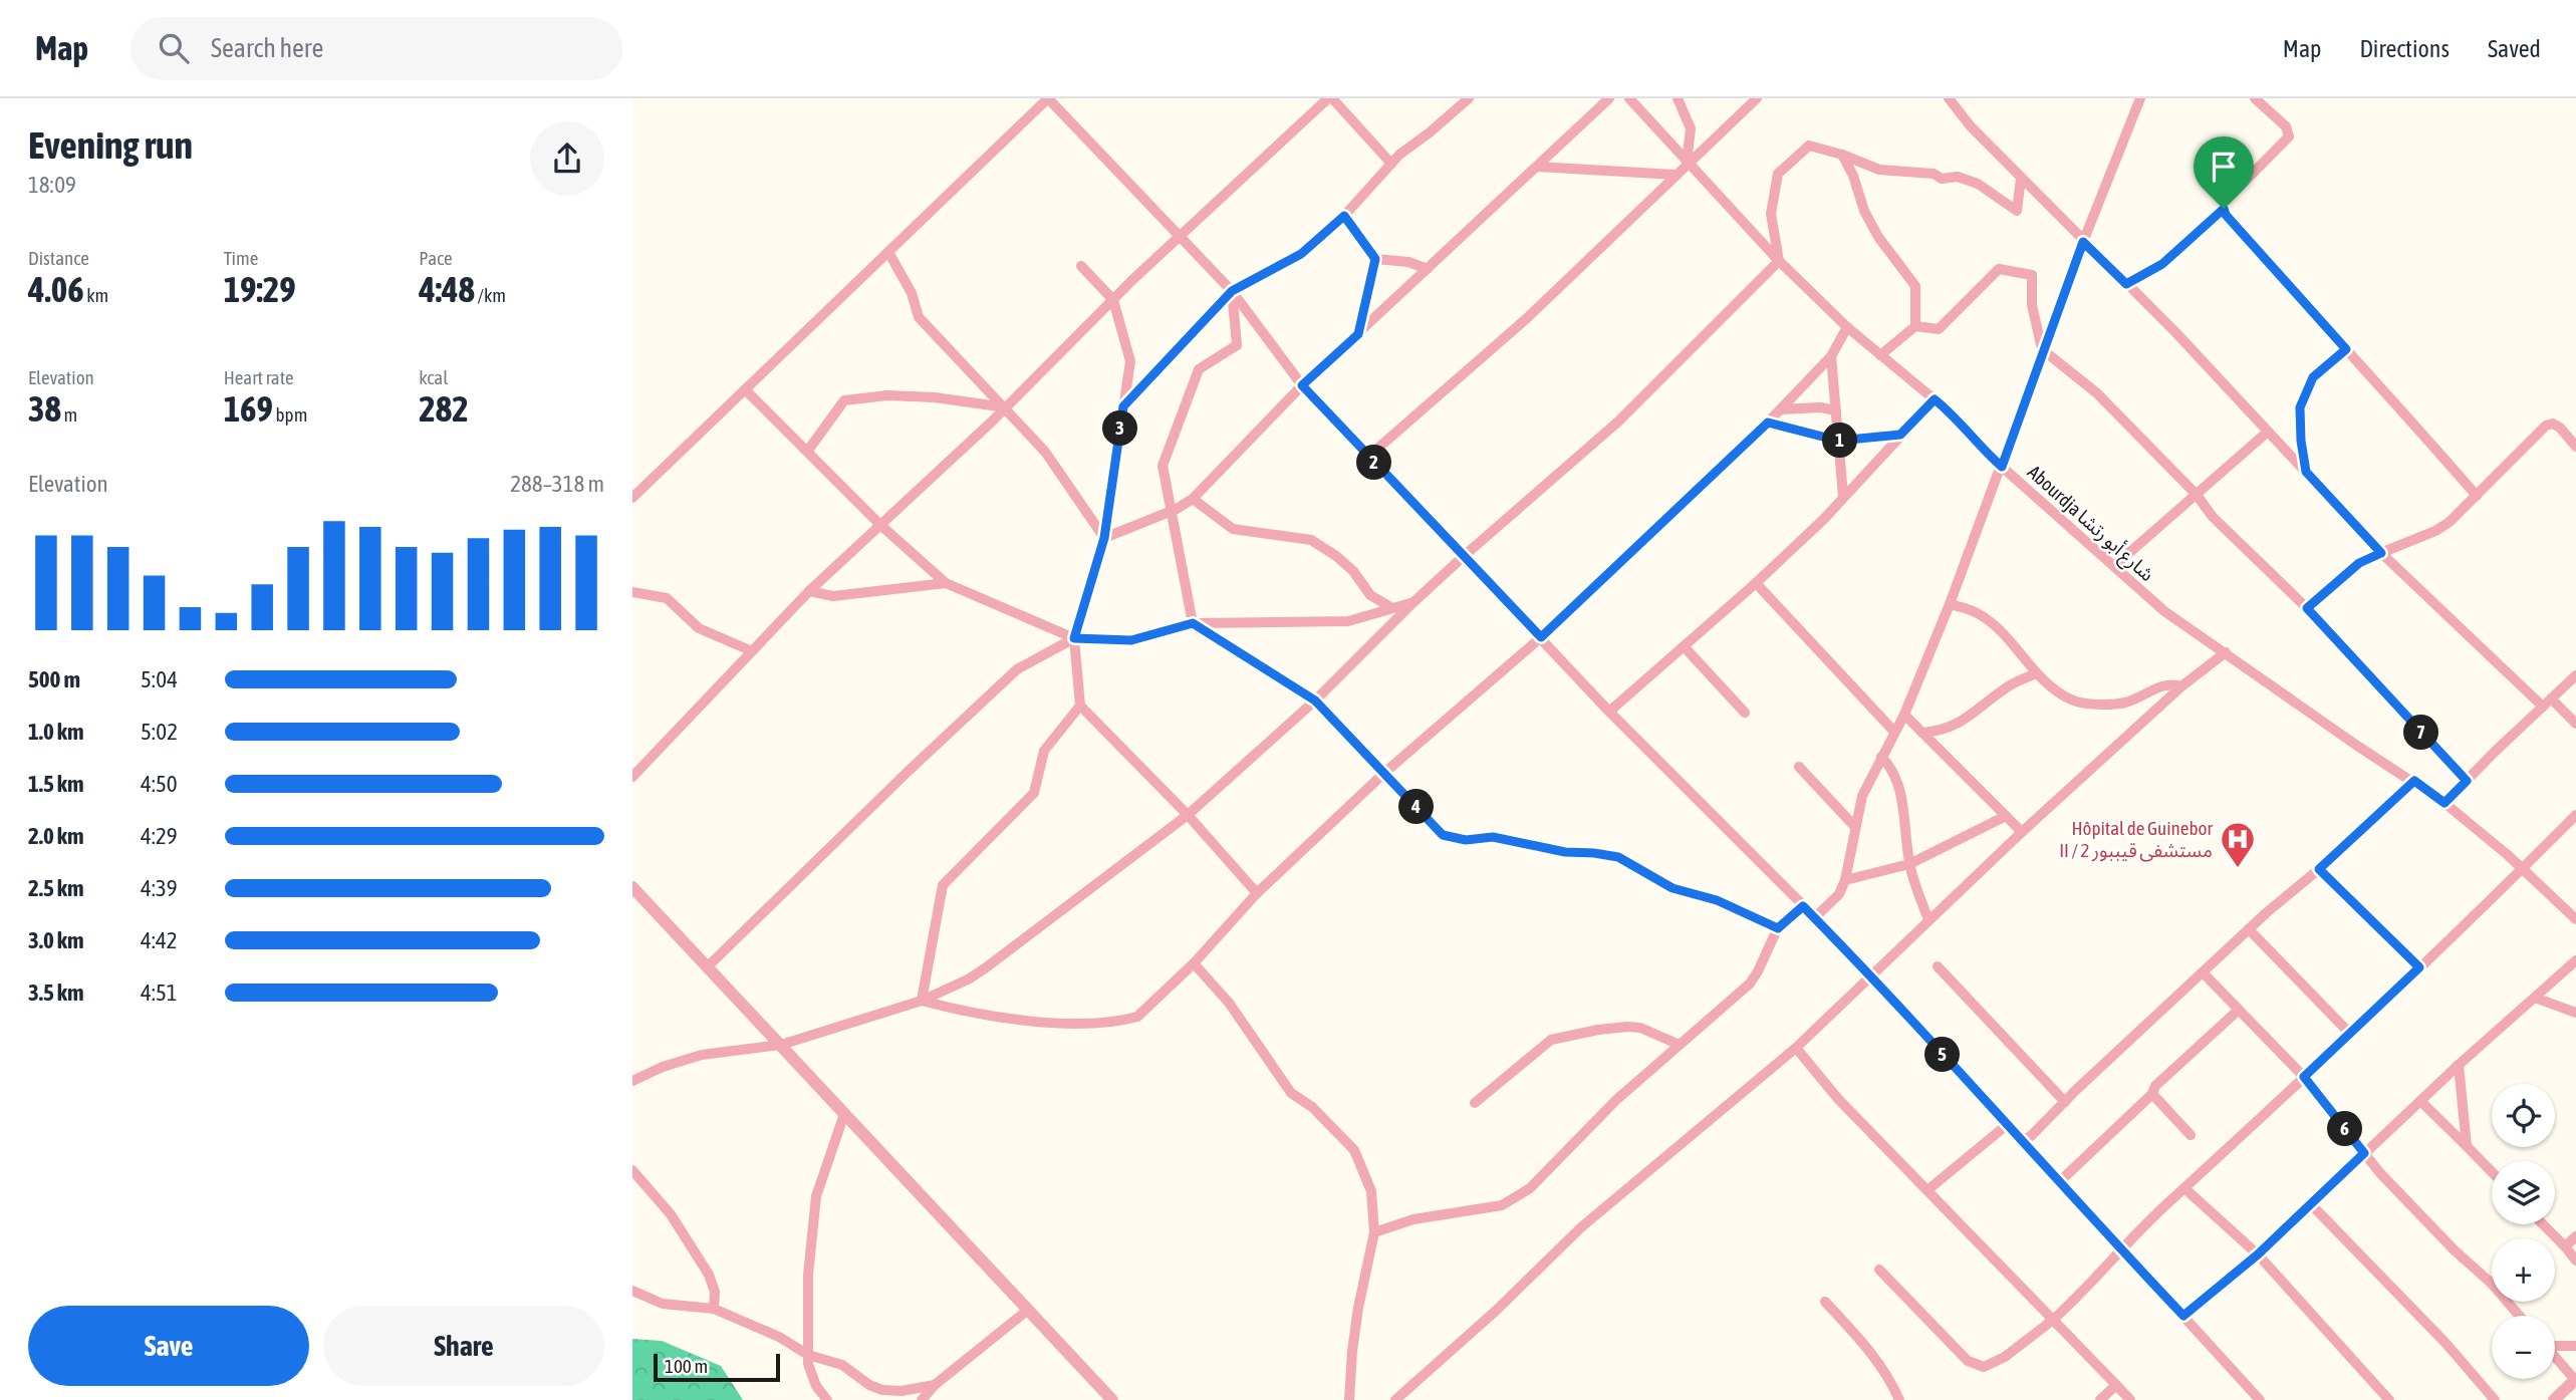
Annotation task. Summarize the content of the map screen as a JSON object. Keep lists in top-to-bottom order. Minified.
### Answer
{"streets":{"street":["Abourdja شارع أبو رتشا"]},"places":{"hospital":["Hôpital de Guinebor II / مستشفى قيببور 2"]},"scale_bar":"100 m","page":{"header":"Map","search":"Search here","nav":["Map","Directions","Saved"],"heading":["Evening run","18:09"],"stats":[["Distance","4.06 km"],["Time","19:29"],["Pace","4:48 /km"],["Elevation","38 m"],["Heart rate","169 bpm"],["kcal","282"]],"pins":["3","1","2","7","4","5","6"],"chart":["Elevation","288–318 m"],"list":[{"name":"500 m","note":"5:04"},{"name":"1.0 km","note":"5:02"},{"name":"1.5 km","note":"4:50"},{"name":"2.0 km","note":"4:29"},{"name":"2.5 km","note":"4:39"},{"name":"3.0 km","note":"4:42"},{"name":"3.5 km","note":"4:51"}],"map_buttons":["+","−"],"buttons":["Save","Share"],"scale":"100 m"}}
